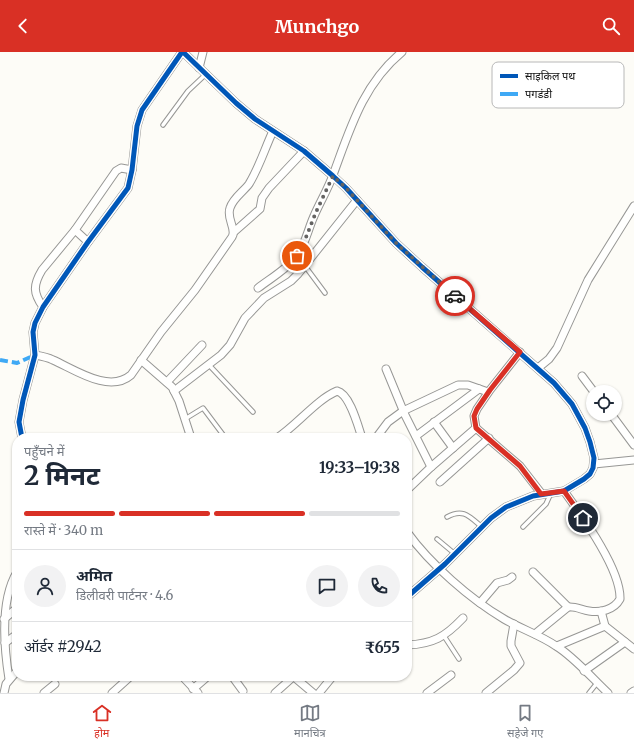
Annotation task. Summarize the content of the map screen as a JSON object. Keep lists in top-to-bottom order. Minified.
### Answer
{"legend":["साइकिल पथ","पगडंडी"],"page":{"header":"Munchgo","heading":["2 मिनट","पहुँचने में","19:33–19:38"],"panel":["अमित","डिलीवरी पार्टनर · 4.6","ऑर्डर #2942","₹655"],"bar":"रास्ते में · 340 m","tabs":["होम","मानचित्र","सहेजे गए"]}}
